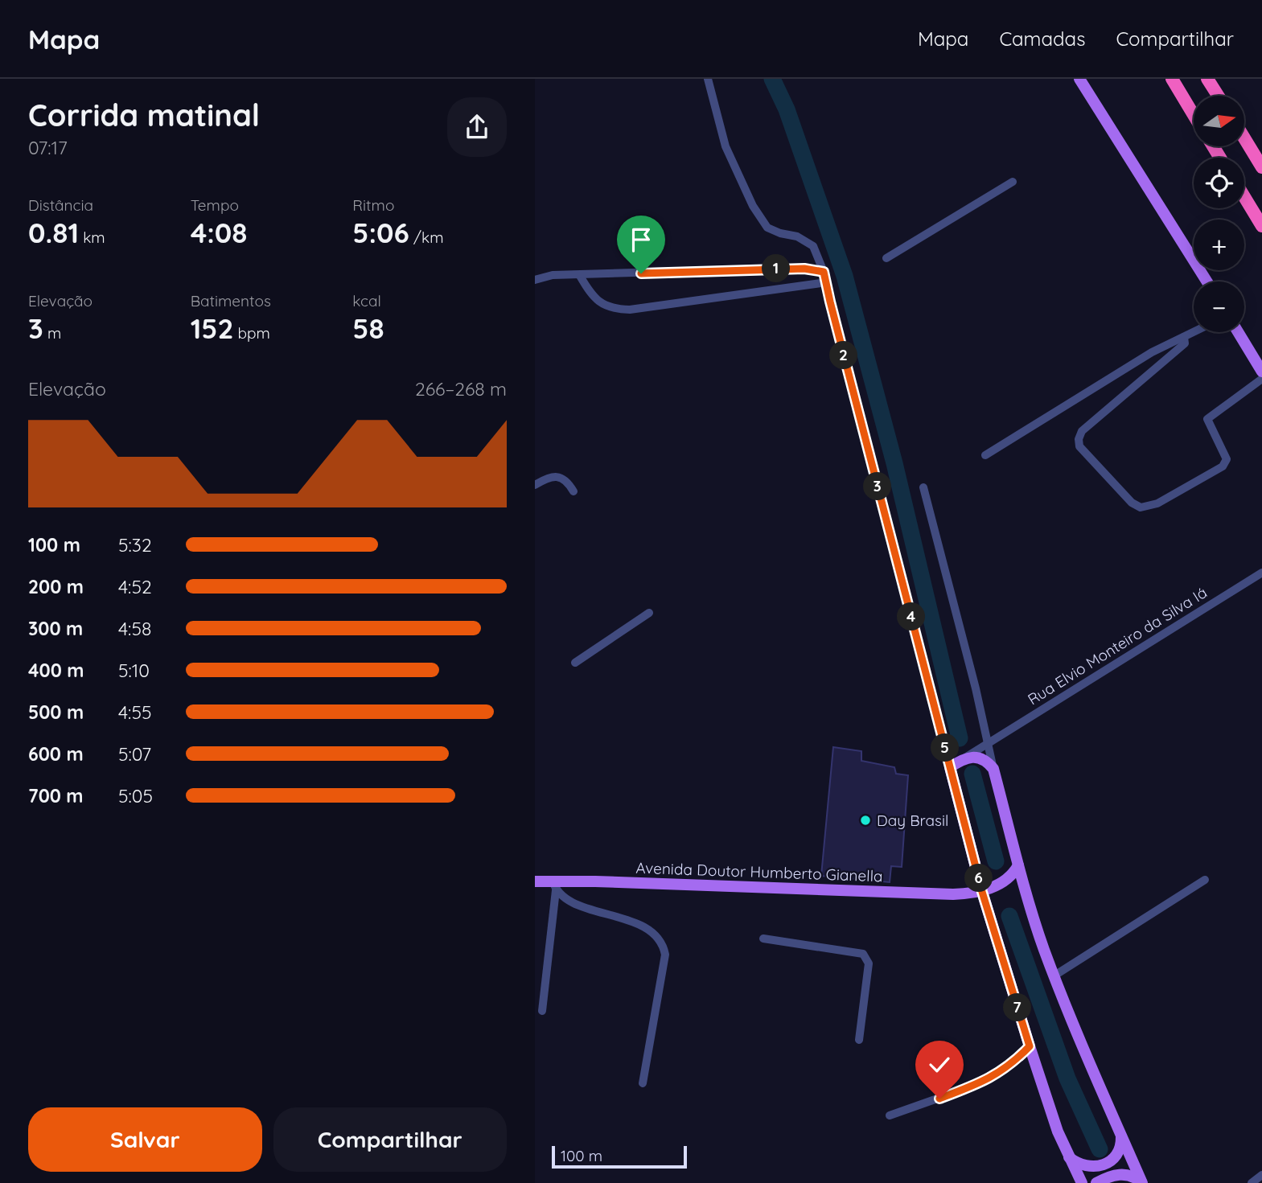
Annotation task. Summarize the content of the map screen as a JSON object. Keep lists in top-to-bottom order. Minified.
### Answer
{"streets":{"main road":["Avenida Doutor Humberto Gianella"],"street":["Rua Elvio Monteiro da Silva Iá"]},"places":["Day Brasil"],"scale_bar":"100 m","north":"right","page":{"header":"Mapa","nav":["Mapa","Camadas","Compartilhar"],"heading":["Corrida matinal","07:17"],"map_buttons":["+","−"],"stats":[["Distância","0.81 km"],["Tempo","4:08"],["Ritmo","5:06 /km"],["Elevação","3 m"],["Batimentos","152 bpm"],["kcal","58"]],"pins":["1","2","3","4","5","6","7"],"chart":["Elevação","266–268 m"],"list":[{"name":"100 m","note":"5:32"},{"name":"200 m","note":"4:52"},{"name":"300 m","note":"4:58"},{"name":"400 m","note":"5:10"},{"name":"500 m","note":"4:55"},{"name":"600 m","note":"5:07"},{"name":"700 m","note":"5:05"}],"buttons":["Salvar","Compartilhar"],"scale":"100 m"}}
